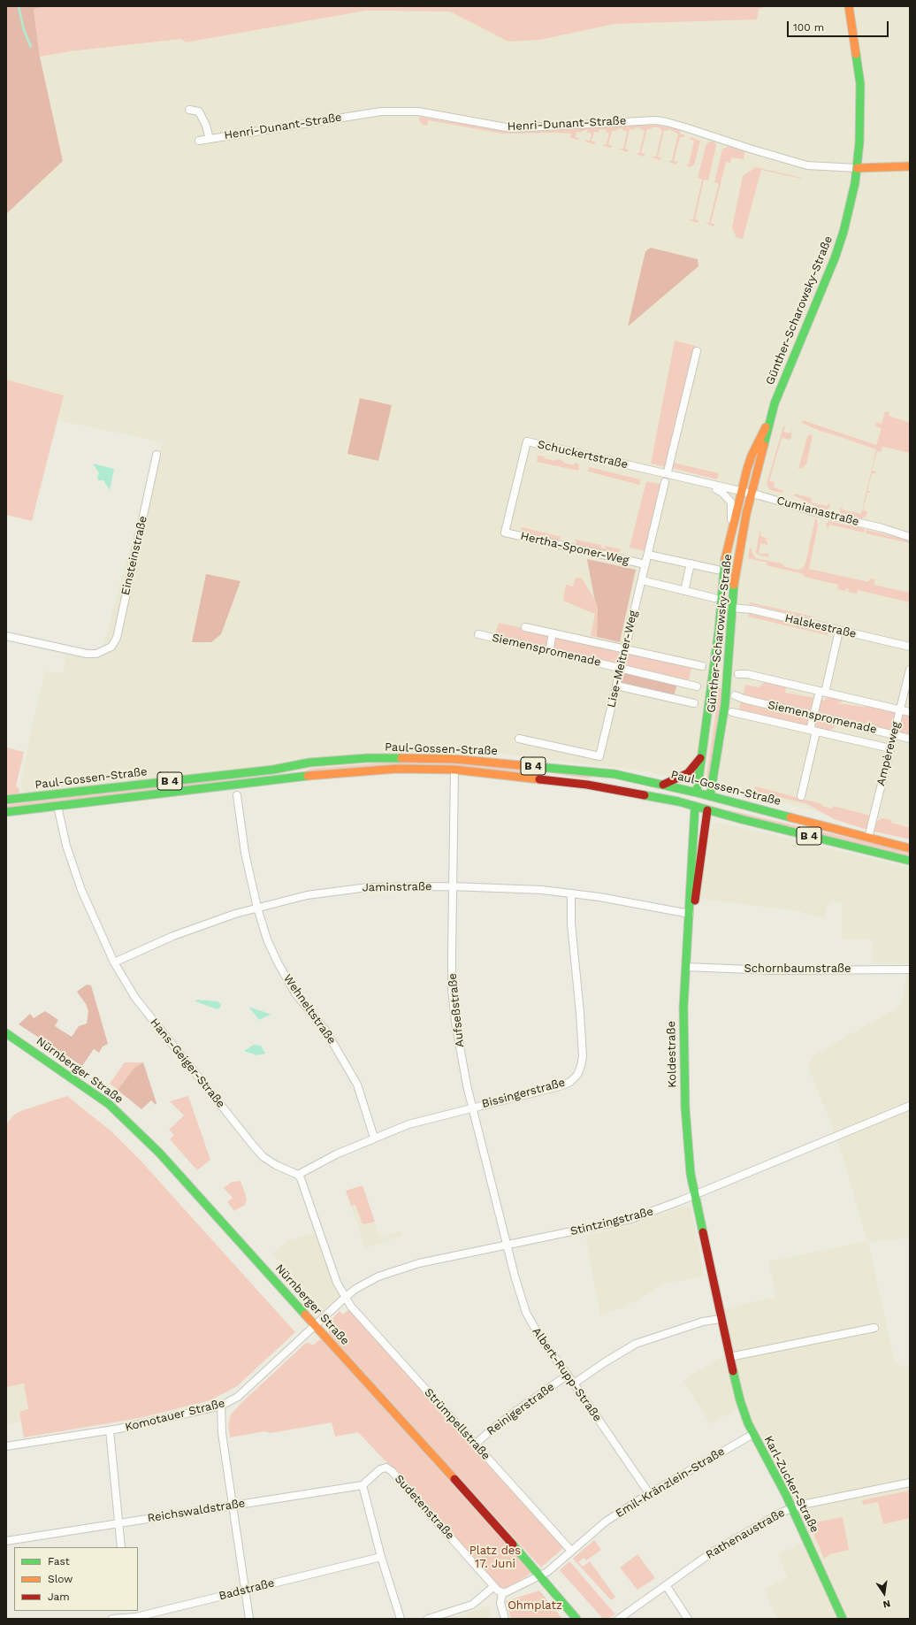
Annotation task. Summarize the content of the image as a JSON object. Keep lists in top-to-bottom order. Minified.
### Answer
{"streets":{"street":["Henri-Dunant-Straße","Günther-Scharowsky-Straße","Schuckertstraße","Cumianastraße","Hertha-Sponer-Weg","Einsteinstraße","Halskestraße","Siemenspromenade","Lise-Meitner-Weg","Paul-Gossen-Straße","Ampèreweg","B 4","Jaminstraße","Schornbaumstraße","Wehneltstraße","Aufseßstraße","Koldestraße","Hans-Geiger-Straße","Nürnberger Straße","Bissingerstraße","Stintzingstraße","Albert-Rupp-Straße","Reinigerstraße","Komotauer Straße","Strümpellstraße","Emil-Kränzlein-Straße","Karl-Zucker-Straße","Sudetenstraße","Reichswaldstraße","Rathenaustraße","Badstraße"]},"crossings":[["Henri-Dunant-Straße","Günther-Scharowsky-Straße"],["Günther-Scharowsky-Straße","Schuckertstraße"],["Günther-Scharowsky-Straße","Cumianastraße"],["Günther-Scharowsky-Straße","Halskestraße"],["Günther-Scharowsky-Straße","Paul-Gossen-Straße"],["Günther-Scharowsky-Straße","Koldestraße"],["Schuckertstraße","Cumianastraße"],["Schuckertstraße","Hertha-Sponer-Weg"],["Hertha-Sponer-Weg","Lise-Meitner-Weg"],["Siemenspromenade","Lise-Meitner-Weg"],["Siemenspromenade","Ampèreweg"],["Paul-Gossen-Straße","Ampèreweg"],["Paul-Gossen-Straße","Aufseßstraße"],["Paul-Gossen-Straße","Koldestraße"],["Paul-Gossen-Straße","Hans-Geiger-Straße"],["Jaminstraße","Wehneltstraße"],["Jaminstraße","Aufseßstraße"],["Jaminstraße","Koldestraße"],["Jaminstraße","Hans-Geiger-Straße"],["Jaminstraße","Bissingerstraße"],["Schornbaumstraße","Koldestraße"],["Wehneltstraße","Bissingerstraße"],["Aufseßstraße","Bissingerstraße"],["Aufseßstraße","Stintzingstraße"],["Aufseßstraße","Albert-Rupp-Straße"],["Koldestraße","Stintzingstraße"],["Koldestraße","Karl-Zucker-Straße"],["Hans-Geiger-Straße","Bissingerstraße"],["Nürnberger Straße","Stintzingstraße"],["Nürnberger Straße","Komotauer Straße"],["Nürnberger Straße","Emil-Kränzlein-Straße"],["Stintzingstraße","Albert-Rupp-Straße"],["Stintzingstraße","Komotauer Straße"],["Stintzingstraße","Strümpellstraße"],["Stintzingstraße","Karl-Zucker-Straße"],["Albert-Rupp-Straße","Reinigerstraße"],["Albert-Rupp-Straße","Emil-Kränzlein-Straße"],["Reinigerstraße","Strümpellstraße"],["Strümpellstraße","Emil-Kränzlein-Straße"],["Emil-Kränzlein-Straße","Karl-Zucker-Straße"],["Emil-Kränzlein-Straße","Sudetenstraße"],["Karl-Zucker-Straße","Rathenaustraße"],["Sudetenstraße","Reichswaldstraße"]],"parks":["Platz des 17. Juni","Ohmplatz"],"legend":["Fast","Slow","Jam"],"scale_bar":"100 m","north":"bottom"}
